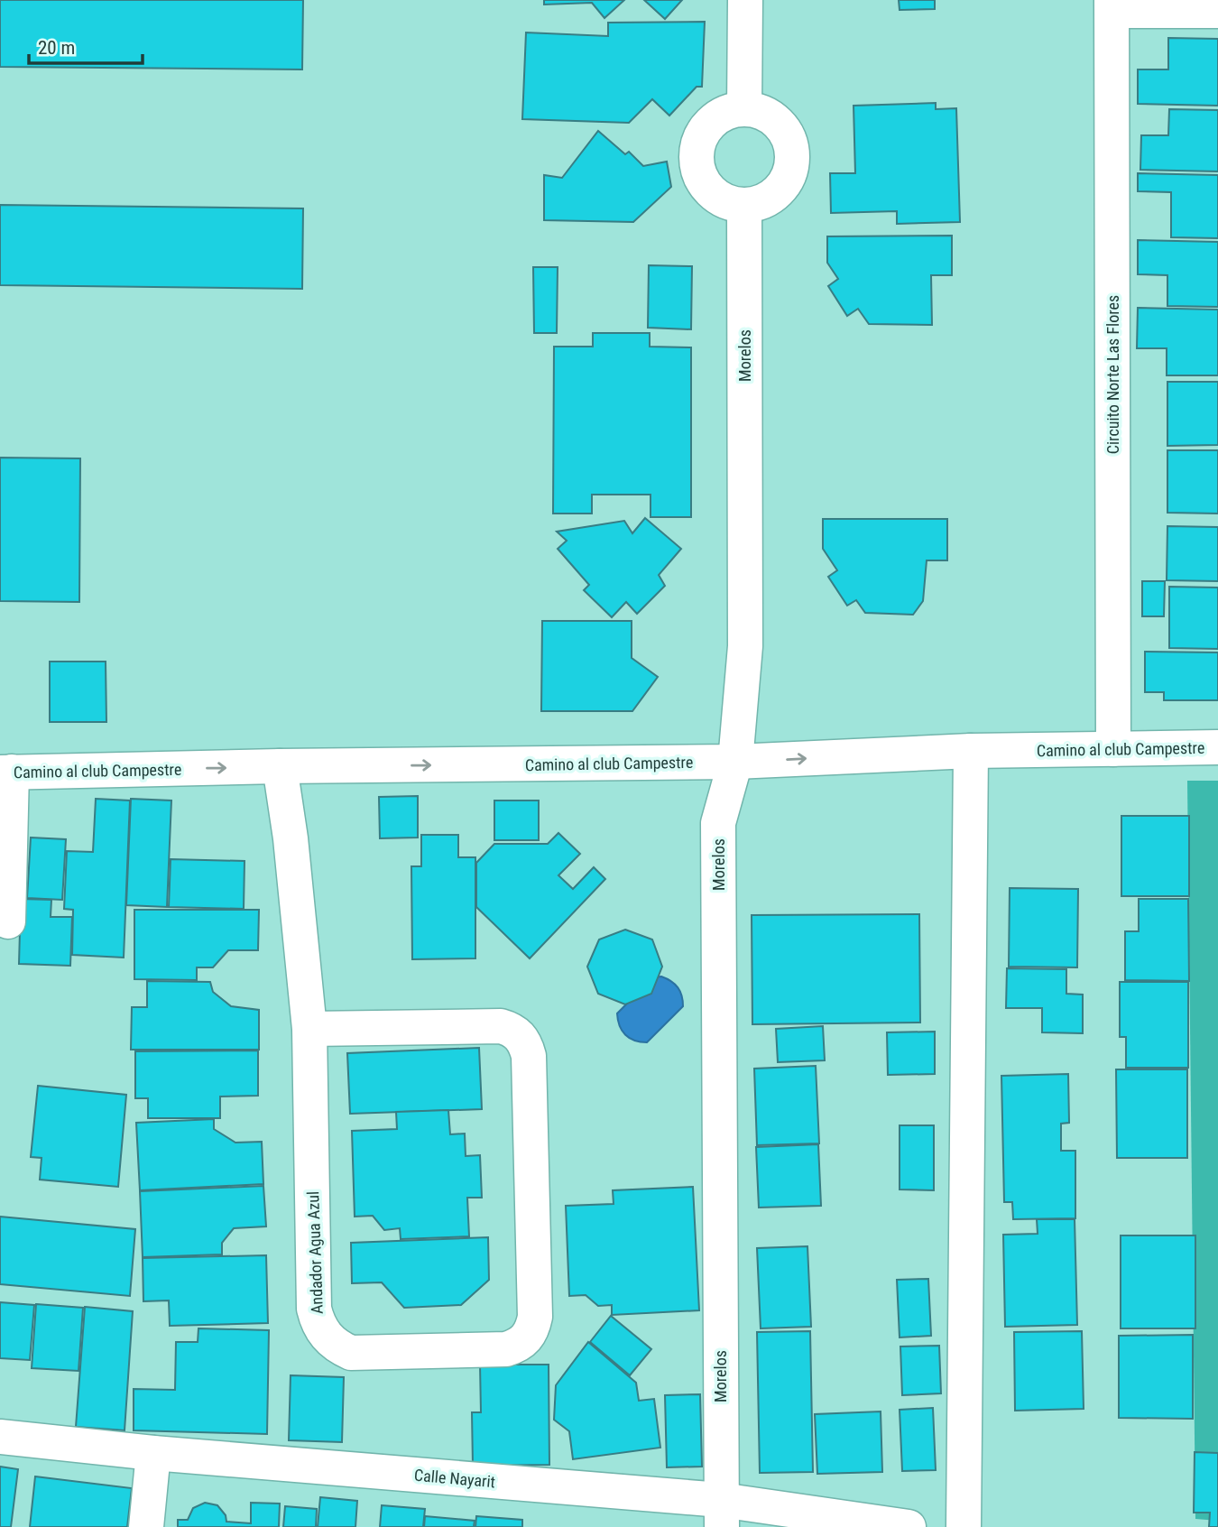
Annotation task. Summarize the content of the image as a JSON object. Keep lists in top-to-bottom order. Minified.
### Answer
{"streets":{"street":["Morelos","Circuito Norte Las Flores","Camino al club Campestre","Andador Agua Azul","Calle Nayarit"]},"crossings":[["Morelos","Camino al club Campestre"],["Morelos","Calle Nayarit"],["Circuito Norte Las Flores","Camino al club Campestre"],["Camino al club Campestre","Andador Agua Azul"]],"one_way":["Camino al club Campestre"],"scale_bar":"20 m"}
